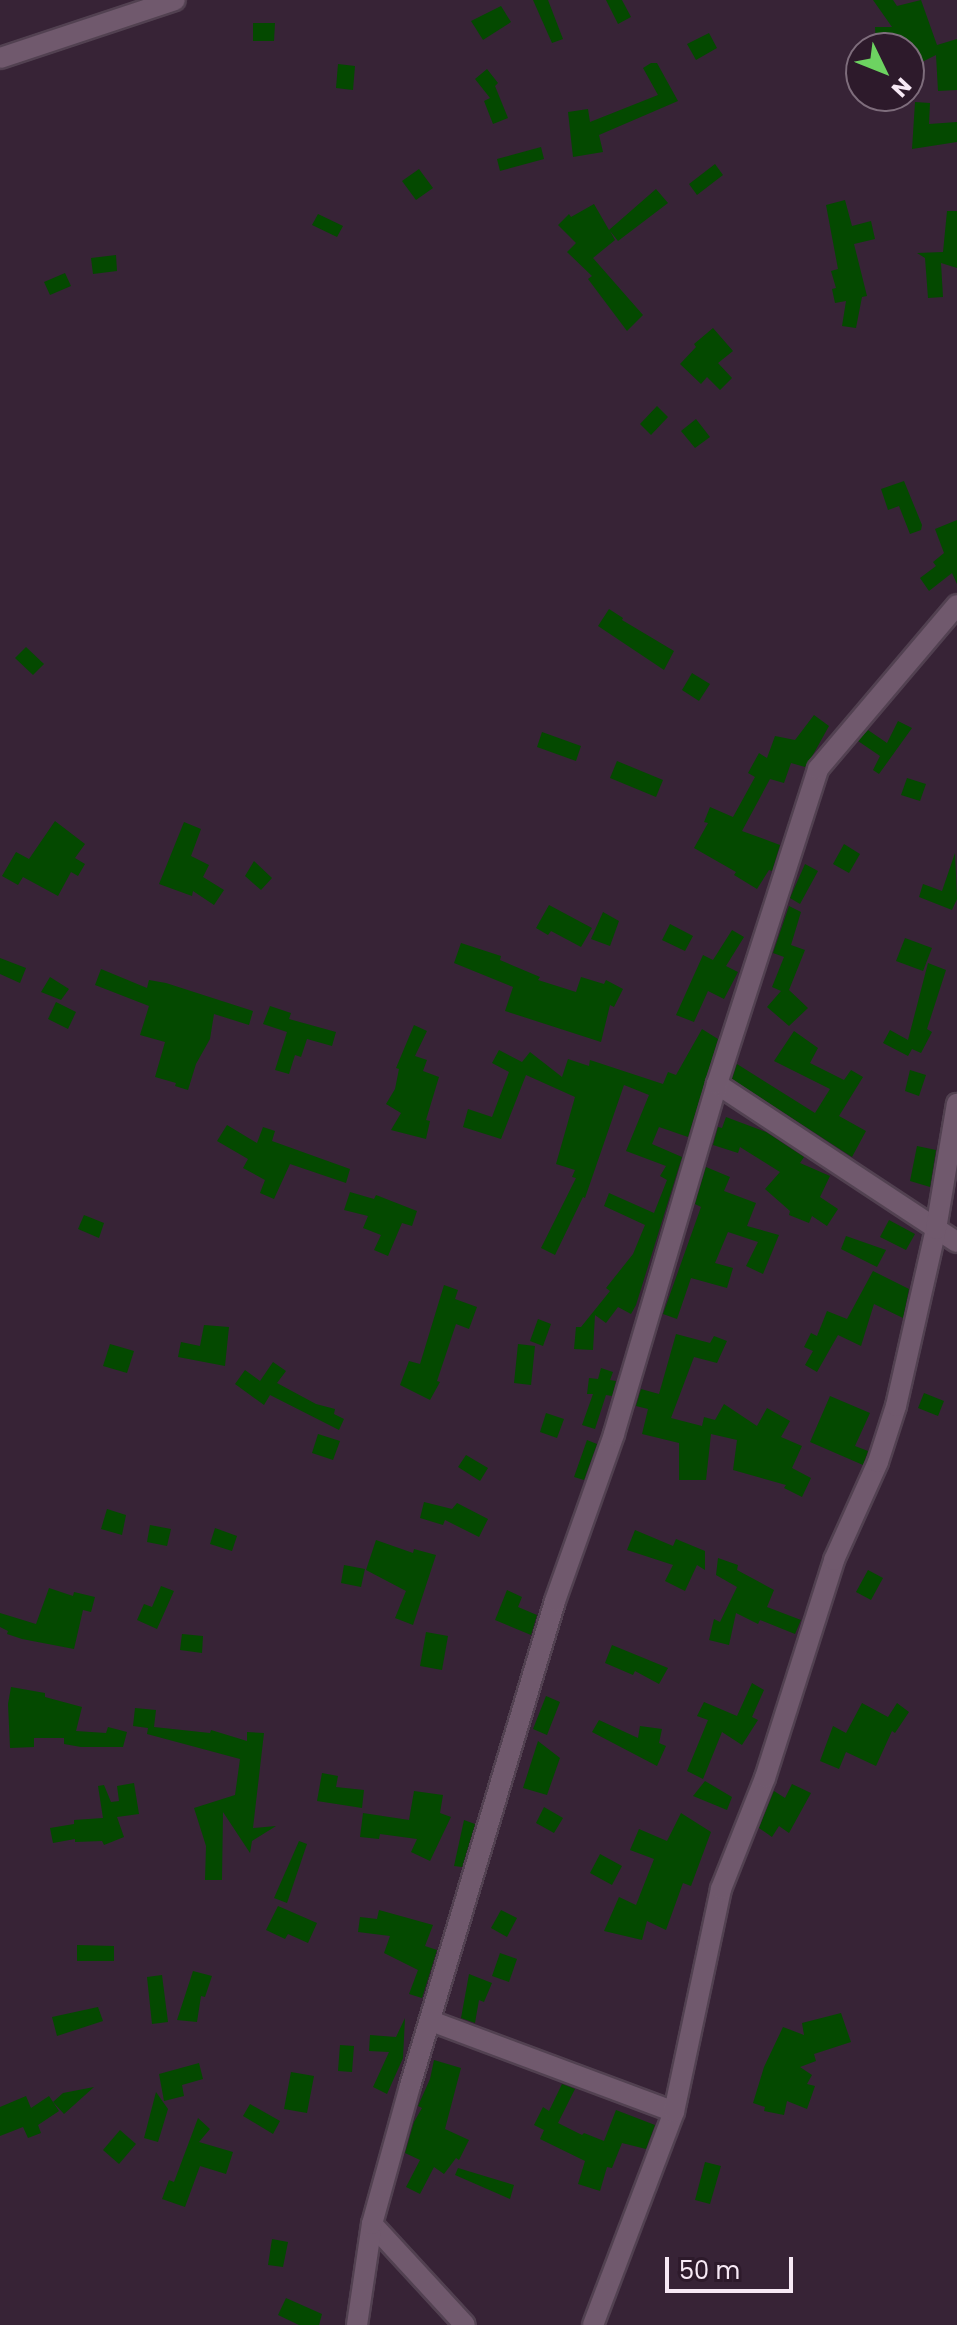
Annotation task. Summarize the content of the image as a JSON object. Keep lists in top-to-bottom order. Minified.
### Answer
{"scale_bar":"50 m","north":"bottom right"}
